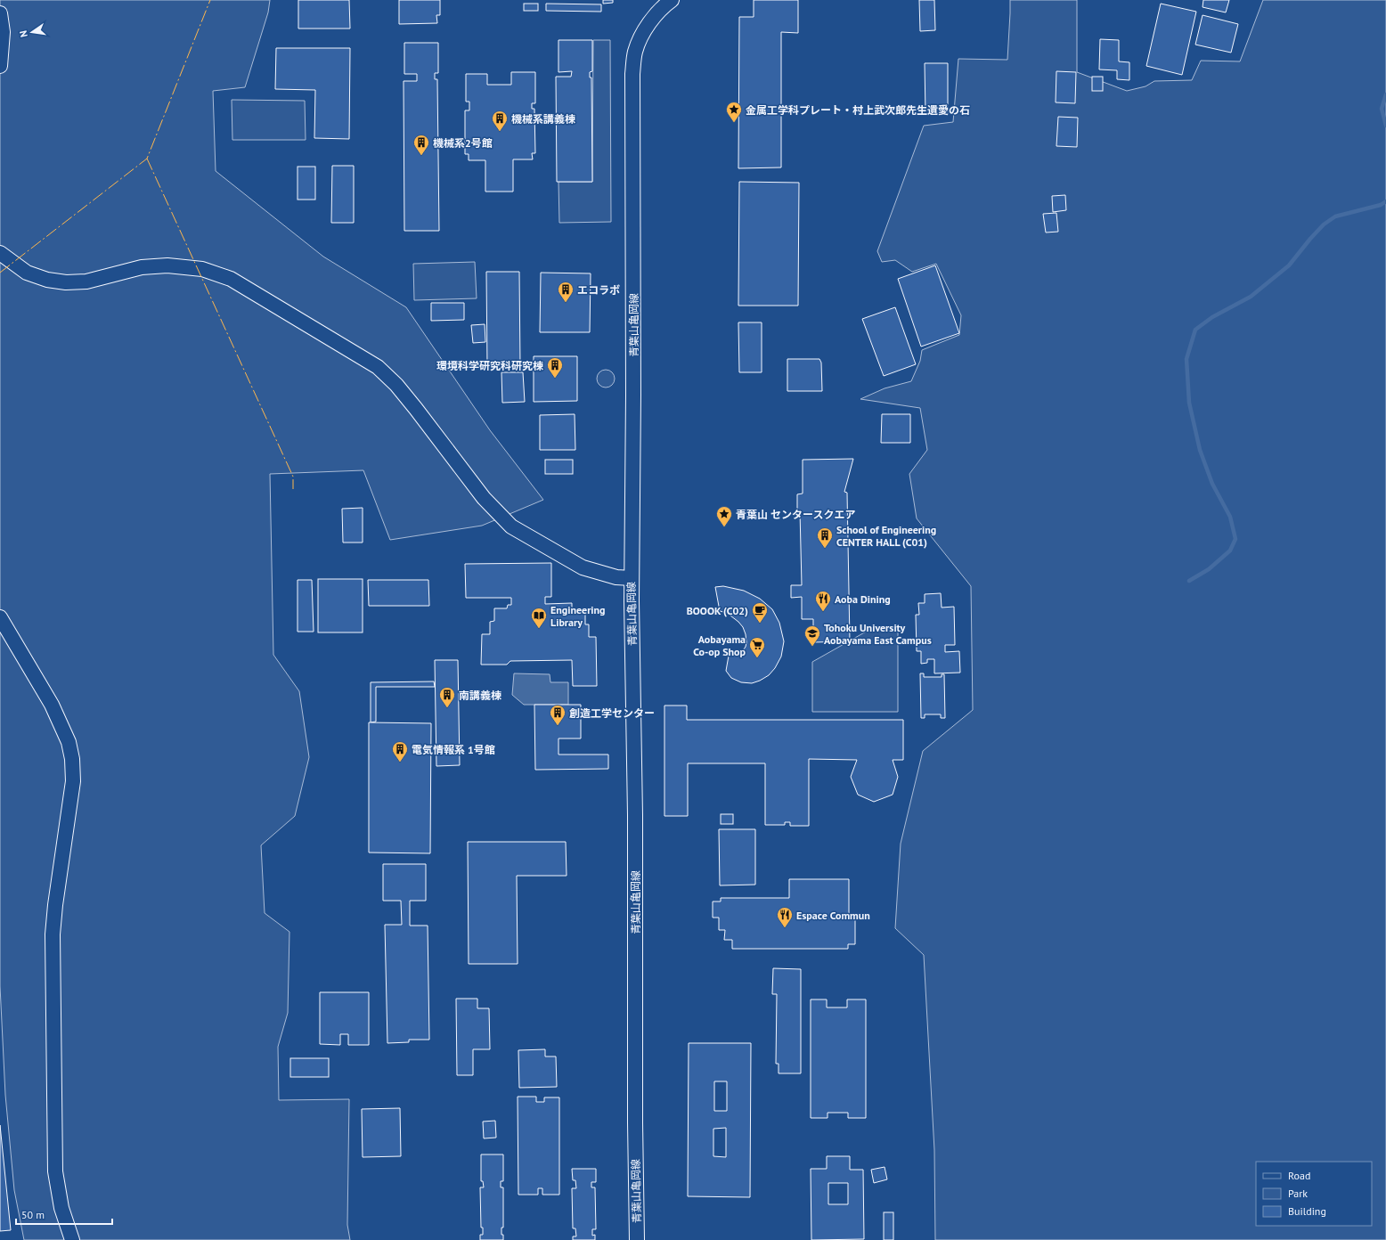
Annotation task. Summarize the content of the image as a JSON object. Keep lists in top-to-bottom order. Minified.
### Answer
{"streets":{"street":["青葉山亀岡線"]},"places":{"place":["金属工学科プレート・村上武次郎先生遺愛の石","青葉山 センタースクエア"],"building":["機械系講義棟","機械系2号館","エコラボ","環境科学研究科研究棟","School of Engineering CENTER HALL (C01)","南講義棟","創造工学センター","電気情報系 1号館"],"restaurant":["Aoba Dining","Espace Commun"],"cafe":["BOOOK (C02)"],"library":["Engineering Library"],"school or university":["Tohoku University Aobayama East Campus"],"supermarket":["Aobayama Co-op Shop"]},"legend":["Road","Park","Building"],"scale_bar":"50 m","north":"left"}
